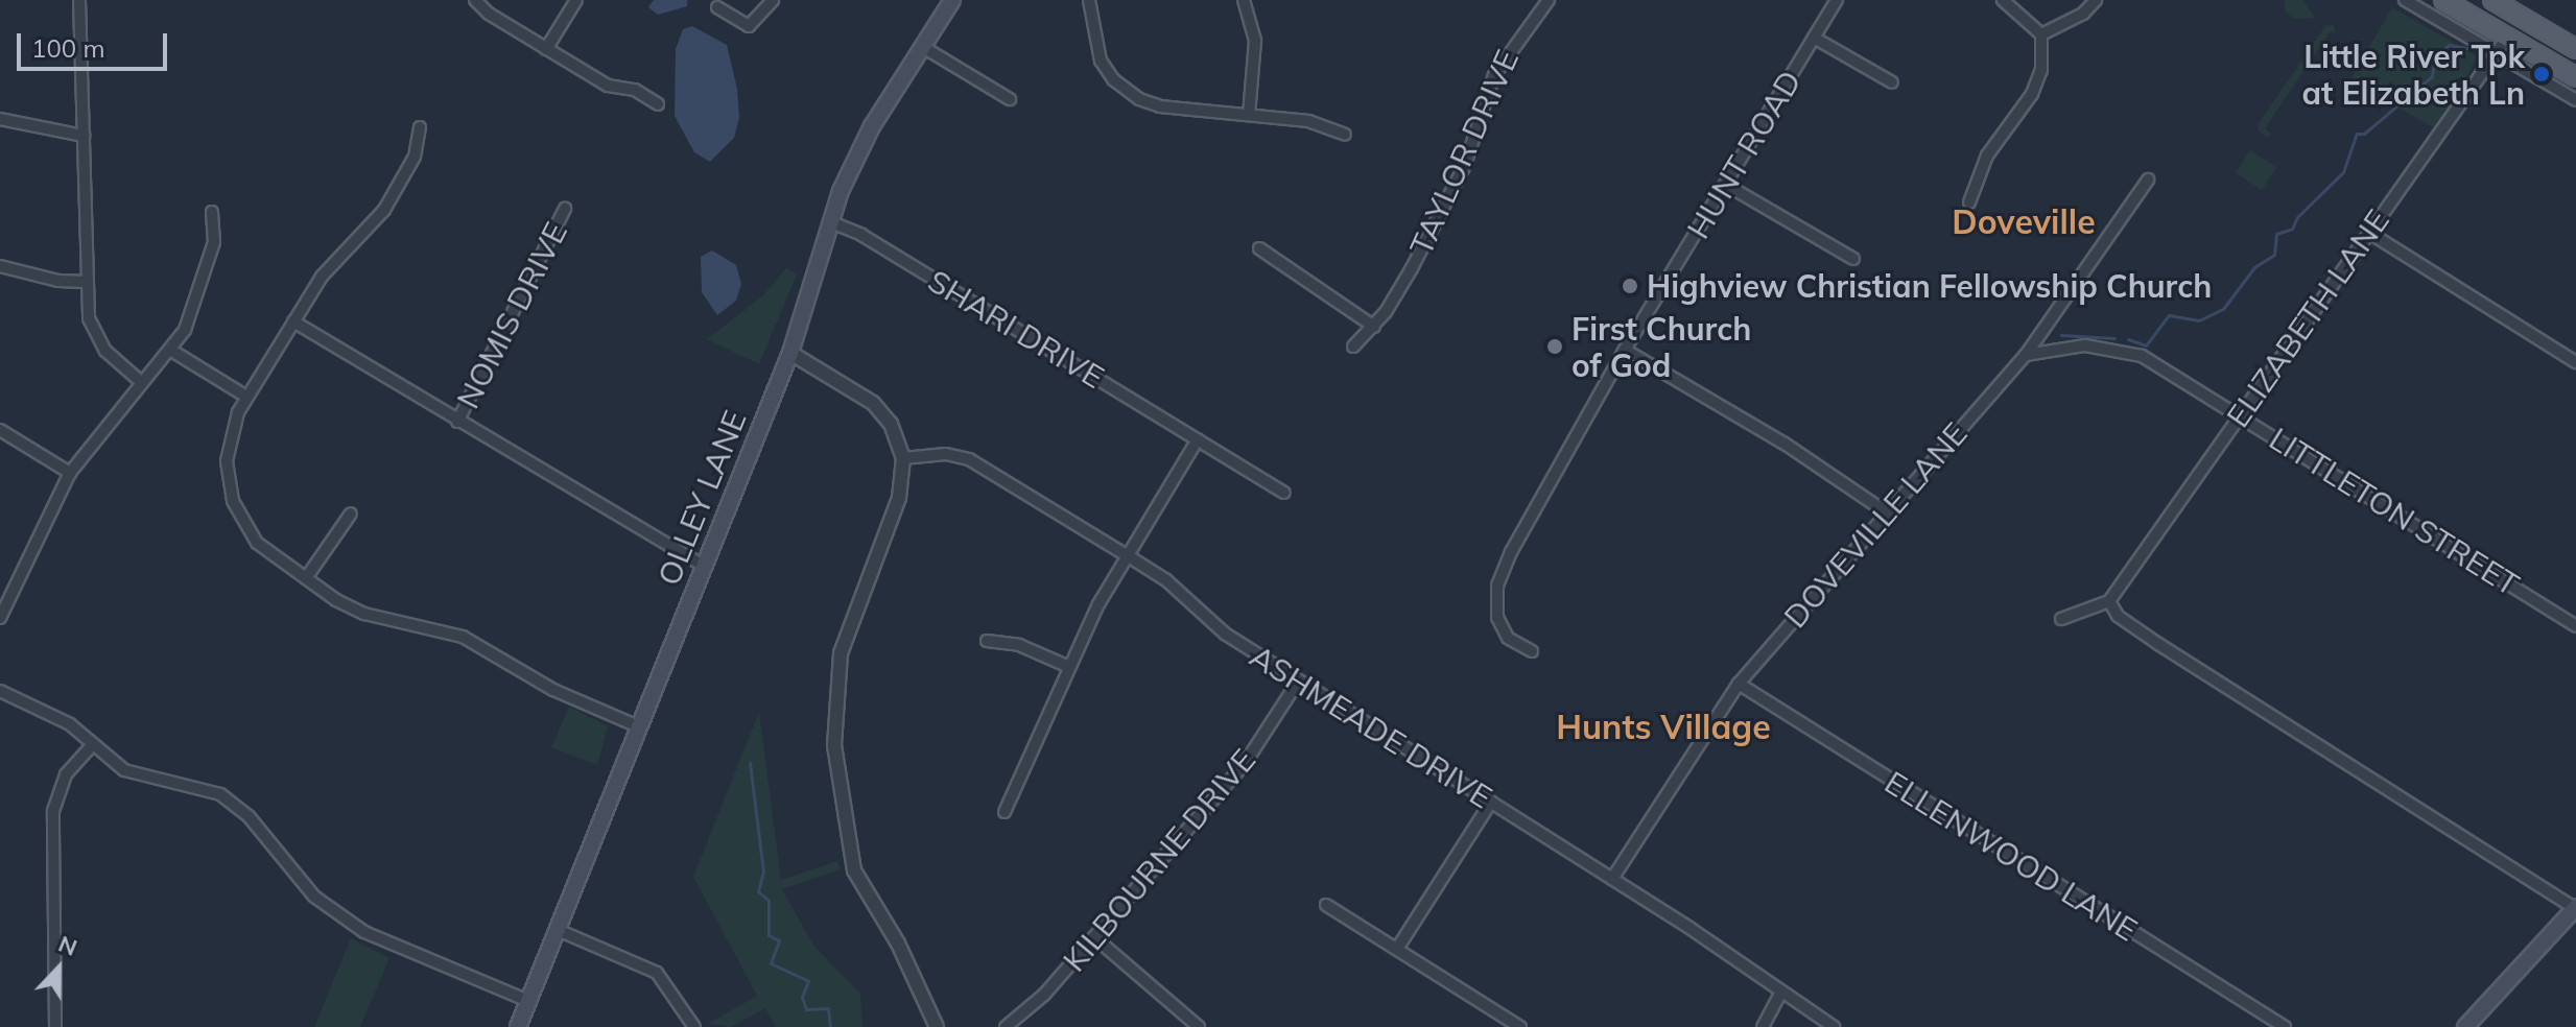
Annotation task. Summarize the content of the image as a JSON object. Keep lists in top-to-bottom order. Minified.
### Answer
{"streets":{"main road":["OLLEY LANE"],"street":["TAYLOR DRIVE","HUNT ROAD","NOMIS DRIVE","ELIZABETH LANE","SHARI DRIVE","LITTLETON STREET","DOVEVILLE LANE","ASHMEADE DRIVE","ELLENWOOD LANE","KILBOURNE DRIVE"]},"crossings":[["ELIZABETH LANE","LITTLETON STREET"],["SHARI DRIVE","OLLEY LANE"],["LITTLETON STREET","DOVEVILLE LANE"],["DOVEVILLE LANE","ASHMEADE DRIVE"],["DOVEVILLE LANE","ELLENWOOD LANE"],["ASHMEADE DRIVE","KILBOURNE DRIVE"]],"districts":["Doveville","Hunts Village"],"places":["Little River Tpk at Elizabeth Ln","Highview Christian Fellowship Church","First Church of God"],"scale_bar":"100 m","north":"top"}
